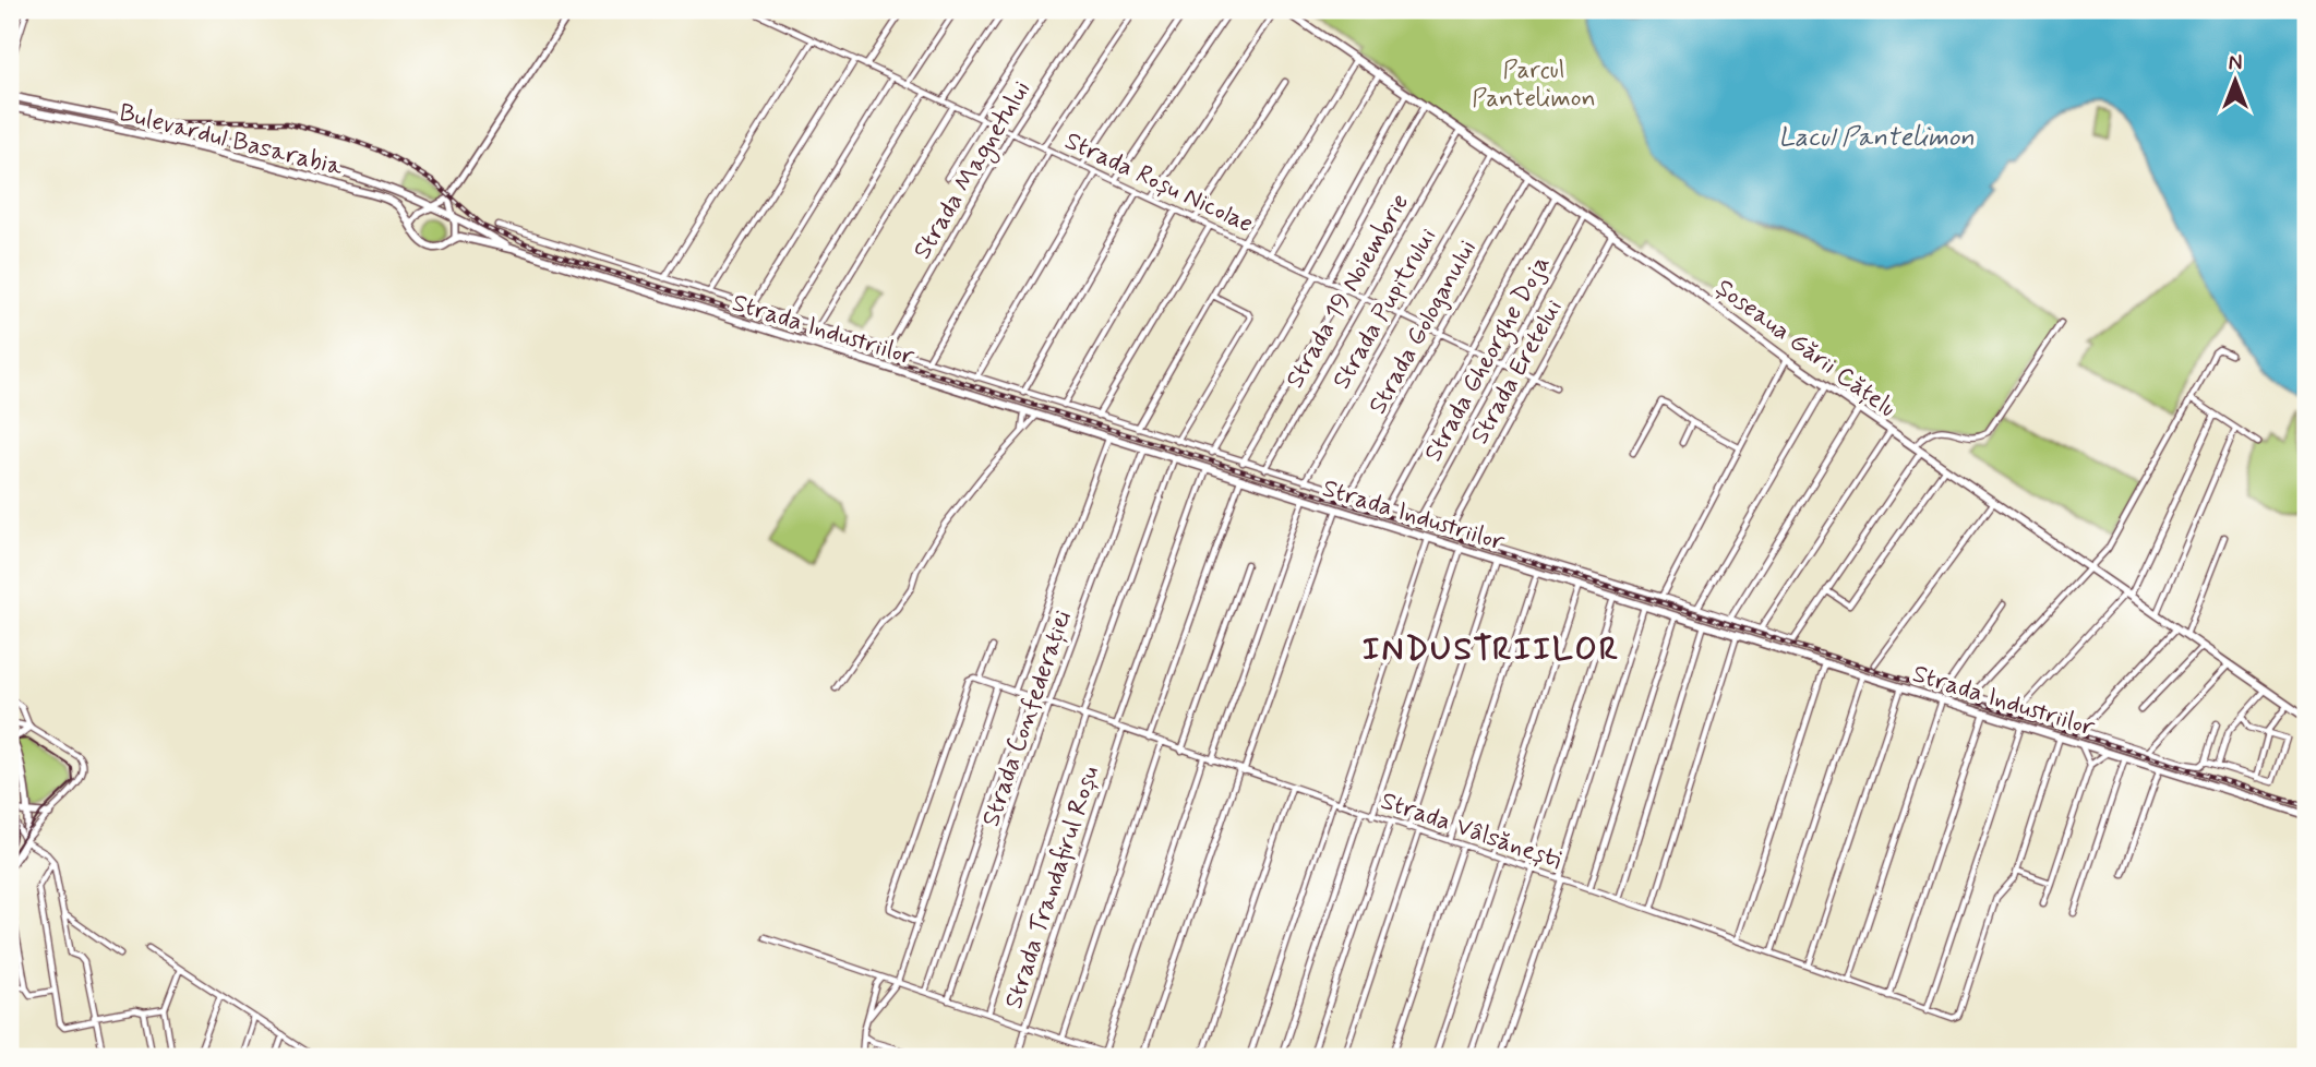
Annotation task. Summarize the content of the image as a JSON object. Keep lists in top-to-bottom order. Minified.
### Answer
{"streets":{"main road":["Bulevardul Basarabia","Strada Industriilor","Șoseaua Gării Cățelu"],"street":["Strada Magnetului","Strada Roșu Nicolae","Strada 19 Noiembrie","Strada Pupitrului","Strada Gologanului","Strada Gheorghe Doja","Strada Eretelui","Strada Confederației","Strada Vâlsănești","Strada Trandafirul Roșu"]},"crossings":[["Bulevardul Basarabia","Strada Industriilor"],["Strada Magnetului","Strada Roșu Nicolae"],["Strada Roșu Nicolae","Strada 19 Noiembrie"],["Strada Roșu Nicolae","Strada Pupitrului"],["Strada Roșu Nicolae","Strada Gologanului"],["Strada Roșu Nicolae","Strada Gheorghe Doja"],["Strada Roșu Nicolae","Strada Eretelui"],["Strada 19 Noiembrie","Șoseaua Gării Cățelu"],["Strada Pupitrului","Șoseaua Gării Cățelu"],["Strada Gologanului","Șoseaua Gării Cățelu"],["Strada Industriilor","Strada Confederației"],["Șoseaua Gării Cățelu","Strada Gheorghe Doja"],["Șoseaua Gării Cățelu","Strada Eretelui"],["Strada Confederației","Strada Vâlsănești"],["Strada Vâlsănești","Strada Trandafirul Roșu"]],"districts":["INDUSTRIILOR"],"water":["Lacul Pantelimon"],"parks":["Parcul Pantelimon"],"north":"top"}
